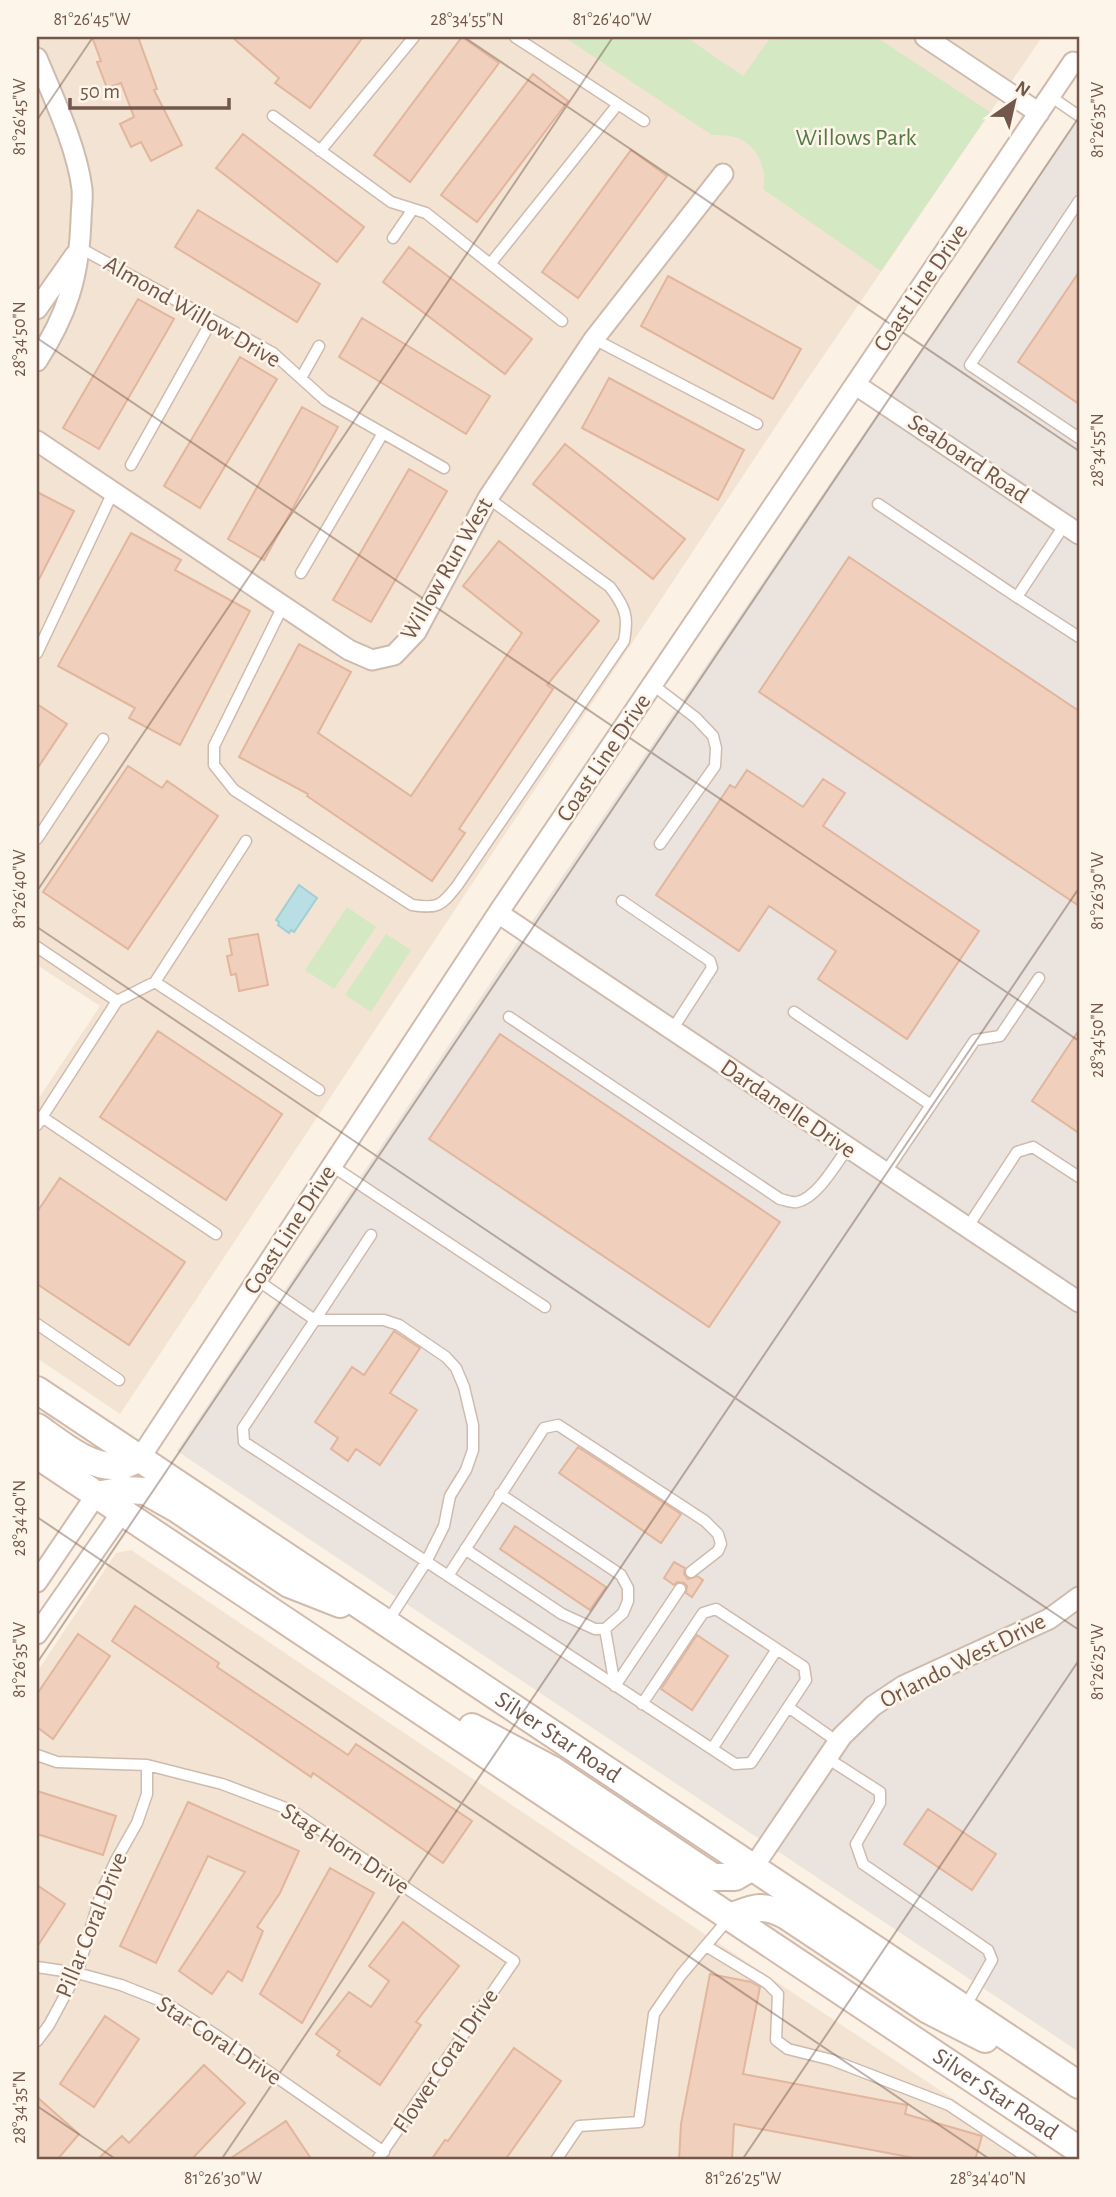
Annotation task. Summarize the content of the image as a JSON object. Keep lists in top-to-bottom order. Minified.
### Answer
{"streets":{"main road":["Silver Star Road"],"street":["Coast Line Drive","Seaboard Road","Willow Run West","Dardanelle Drive","Orlando West Drive"],"lane":["Almond Willow Drive","Stag Horn Drive","Pillar Coral Drive","Star Coral Drive","Flower Coral Drive"]},"crossings":[["Coast Line Drive","Seaboard Road"],["Coast Line Drive","Dardanelle Drive"],["Coast Line Drive","Silver Star Road"],["Orlando West Drive","Silver Star Road"],["Stag Horn Drive","Pillar Coral Drive"],["Stag Horn Drive","Flower Coral Drive"],["Pillar Coral Drive","Star Coral Drive"],["Star Coral Drive","Flower Coral Drive"]],"parks":["Willows Park"],"scale_bar":"50 m","north":"top right","coordinates":["81°26'45\"W","28°34'55\"N","81°26'40\"W","81°26'35\"W","28°34'50\"N","81°26'30\"W","28°34'40\"N","81°26'25\"W","28°34'35\"N"]}
